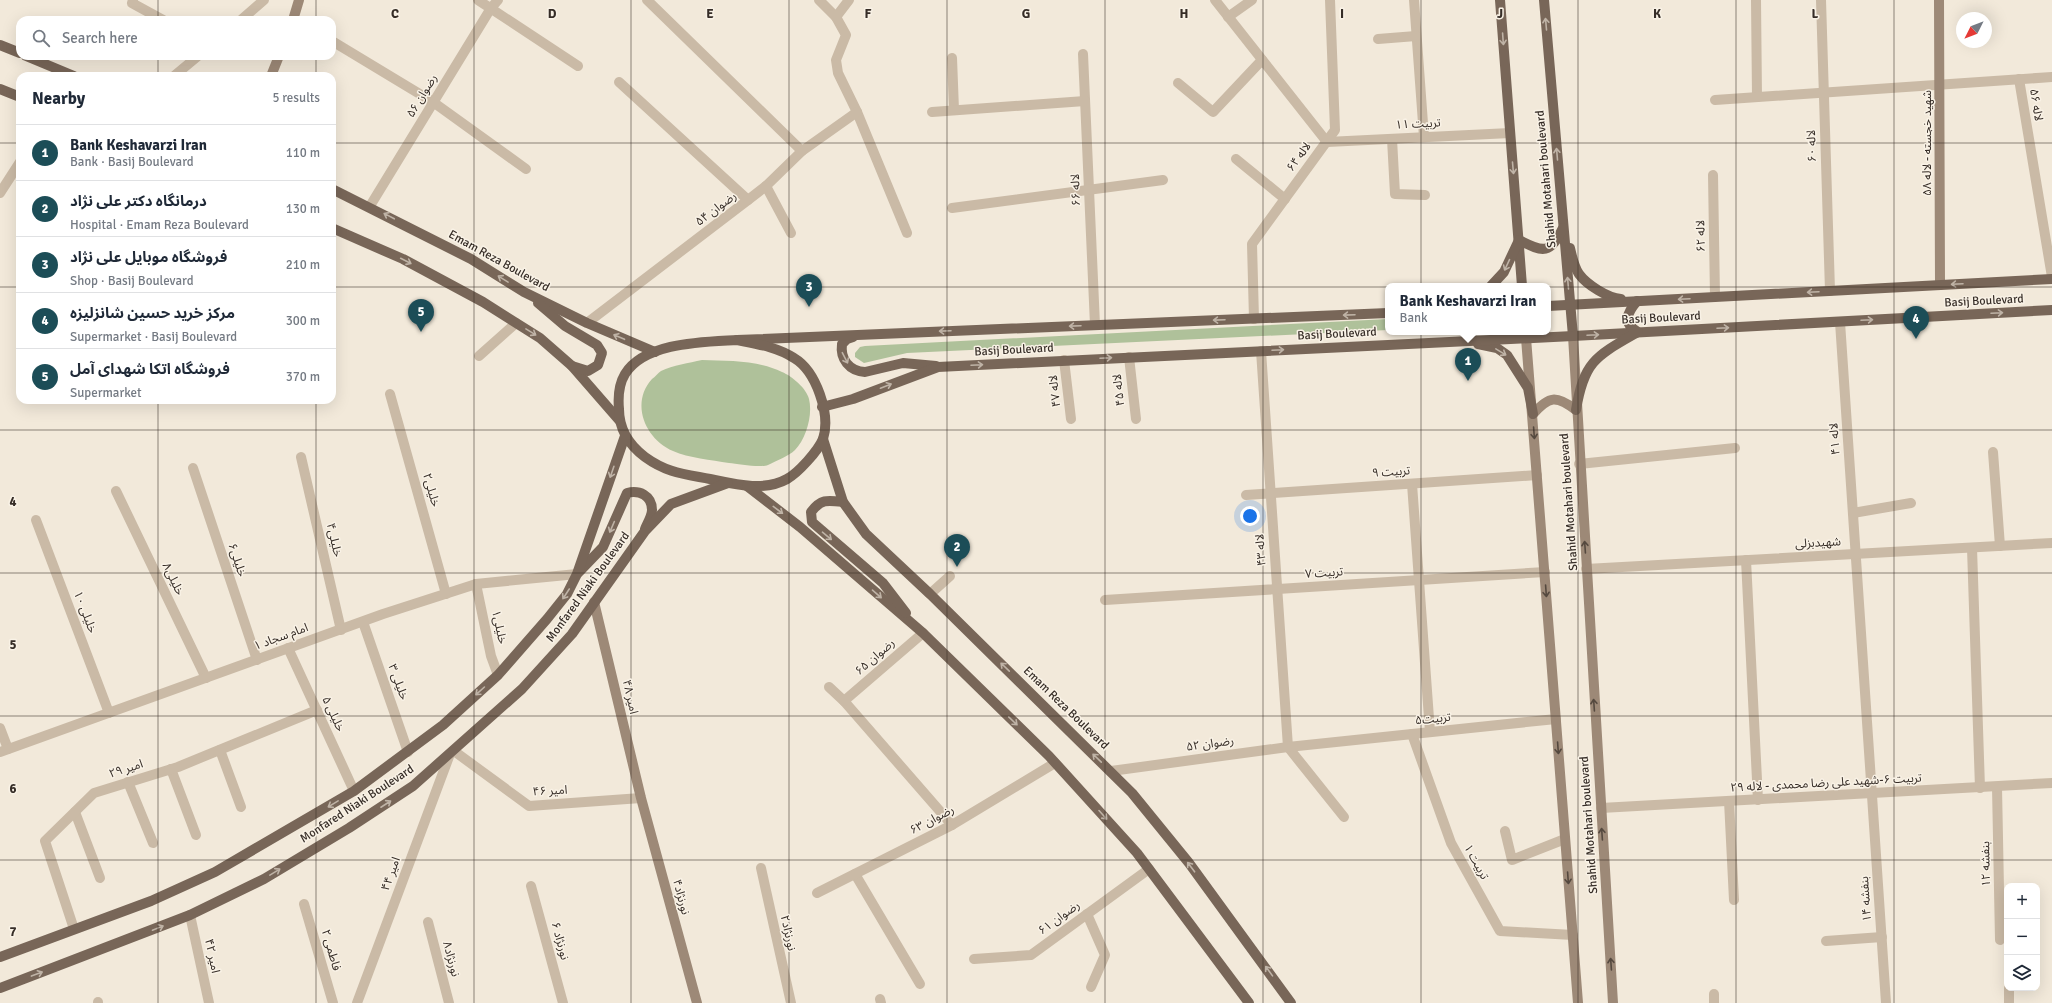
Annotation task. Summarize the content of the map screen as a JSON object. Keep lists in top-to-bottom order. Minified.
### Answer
{"streets":{"main road":["شهید خجسته - لاله ۵۸","Shahid Motahari boulevard","Emam Reza Boulevard","Basij Boulevard","Monfared Niaki Boulevard","امیر ۴۸","نورنژاد۴"],"street":["رضوان ۵۶","لاله ۵۶","تربیت ۱۱","لاله ۶۰","لاله ۶۴","لاله ۶۶","رضوان ۵۴","لاله ۶۲","لاله ۴۵","لاله ۴۷","لاله ۴۱","تربیت ۹","خلیلی۲","خلیلی۴","شهیدبزلی","لاله ۴۳","خلیلی۶","تربیت ۷","خلیلی۸","خلیلی ۱۰","خلیلی۱","امام سجاد ۱","رضوان ۶۵","خلیلی ۳","خلیلی ۵","تربیت۵","رضوان ۵۲","امیر ۲۹","تربیت ۶-شهید علی رضا محمدی - لاله ۲۹","امیر ۴۶","رضوان ۶۳","تربیت ۱","بنفشه ۱۲","امیر ۴۴","بنفشه ۱۴","رضوان ۶۱","نورنژاد۲","نورنژاد ۶","فاطمی ۲","امیر ۴۲","نورنژاد۸"]},"crossings":[["رضوان ۵۶","Emam Reza Boulevard"],["لاله ۵۶","Basij Boulevard"],["تربیت ۱۱","لاله ۶۴"],["شهید خجسته - لاله ۵۸","Basij Boulevard"],["لاله ۶۰","Basij Boulevard"],["لاله ۶۴","Basij Boulevard"],["Shahid Motahari boulevard","Basij Boulevard"],["Shahid Motahari boulevard","تربیت ۹"],["Shahid Motahari boulevard","شهیدبزلی"],["Shahid Motahari boulevard","تربیت ۷"],["Shahid Motahari boulevard","تربیت۵"],["Shahid Motahari boulevard","تربیت ۶-شهید علی رضا محمدی - لاله ۲۹"],["Shahid Motahari boulevard","تربیت ۱"],["لاله ۶۶","Basij Boulevard"],["رضوان ۵۴","Emam Reza Boulevard"],["لاله ۶۲","Basij Boulevard"],["Emam Reza Boulevard","رضوان ۵۲"],["Basij Boulevard","لاله ۴۵"],["Basij Boulevard","لاله ۴۷"],["Basij Boulevard","لاله ۴۱"],["Basij Boulevard","لاله ۴۳"],["لاله ۴۱","شهیدبزلی"],["لاله ۴۱","بنفشه ۱۴"],["تربیت ۹","لاله ۴۳"],["خلیلی۲","امام سجاد ۱"],["خلیلی۴","امام سجاد ۱"],["شهیدبزلی","بنفشه ۱۴"],["لاله ۴۳","تربیت ۷"],["لاله ۴۳","رضوان ۵۲"],["خلیلی۶","امام سجاد ۱"],["خلیلی۸","امام سجاد ۱"],["Monfared Niaki Boulevard","خلیلی۱"],["Monfared Niaki Boulevard","امام سجاد ۱"],["Monfared Niaki Boulevard","خلیلی ۳"],["Monfared Niaki Boulevard","امیر ۴۸"],["Monfared Niaki Boulevard","خلیلی ۵"],["Monfared Niaki Boulevard","امیر ۲۹"],["Monfared Niaki Boulevard","امیر ۴۶"],["Monfared Niaki Boulevard","امیر ۴۴"],["Monfared Niaki Boulevard","امیر ۴۲"],["خلیلی ۱۰","امام سجاد ۱"],["خلیلی۱","امام سجاد ۱"],["امام سجاد ۱","خلیلی ۳"],["امام سجاد ۱","خلیلی ۵"],["امیر ۴۸","امیر ۴۶"],["امیر ۴۸","نورنژاد۴"],["خلیلی ۵","امیر ۲۹"],["تربیت۵","رضوان ۵۲"],["تربیت۵","تربیت ۱"],["تربیت ۶-شهید علی رضا محمدی - لاله ۲۹","بنفشه ۱۲"],["تربیت ۶-شهید علی رضا محمدی - لاله ۲۹","بنفشه ۱۴"],["امیر ۴۶","امیر ۴۴"],["امیر ۴۶","نورنژاد۴"]],"north":"bottom left","page":{"search":"Search here","heading":["Nearby","5 results"],"list":[{"mark":"1","name":"Bank Keshavarzi Iran","note":"Bank · Basij Boulevard","value":"110 m"},{"mark":"2","name":"درمانگاه دکتر علی نژاد","note":"Hospital · Emam Reza Boulevard","value":"130 m"},{"mark":"3","name":"فروشگاه موبایل علی نژاد","note":"Shop · Basij Boulevard","value":"210 m"},{"mark":"4","name":"مرکز خرید حسین شانزلیزه","note":"Supermarket · Basij Boulevard","value":"300 m"},{"mark":"5","name":"فروشگاه اتکا شهدای آمل","note":"Supermarket","value":"370 m"}],"pins":["3","5","4","1","2"],"popup":["Bank Keshavarzi Iran","Bank"],"map_buttons":["+","−"]},"grid":{"columns":["C","D","E","F","G","H","I","J","K","L"],"rows":["4","5","6","7"]}}
